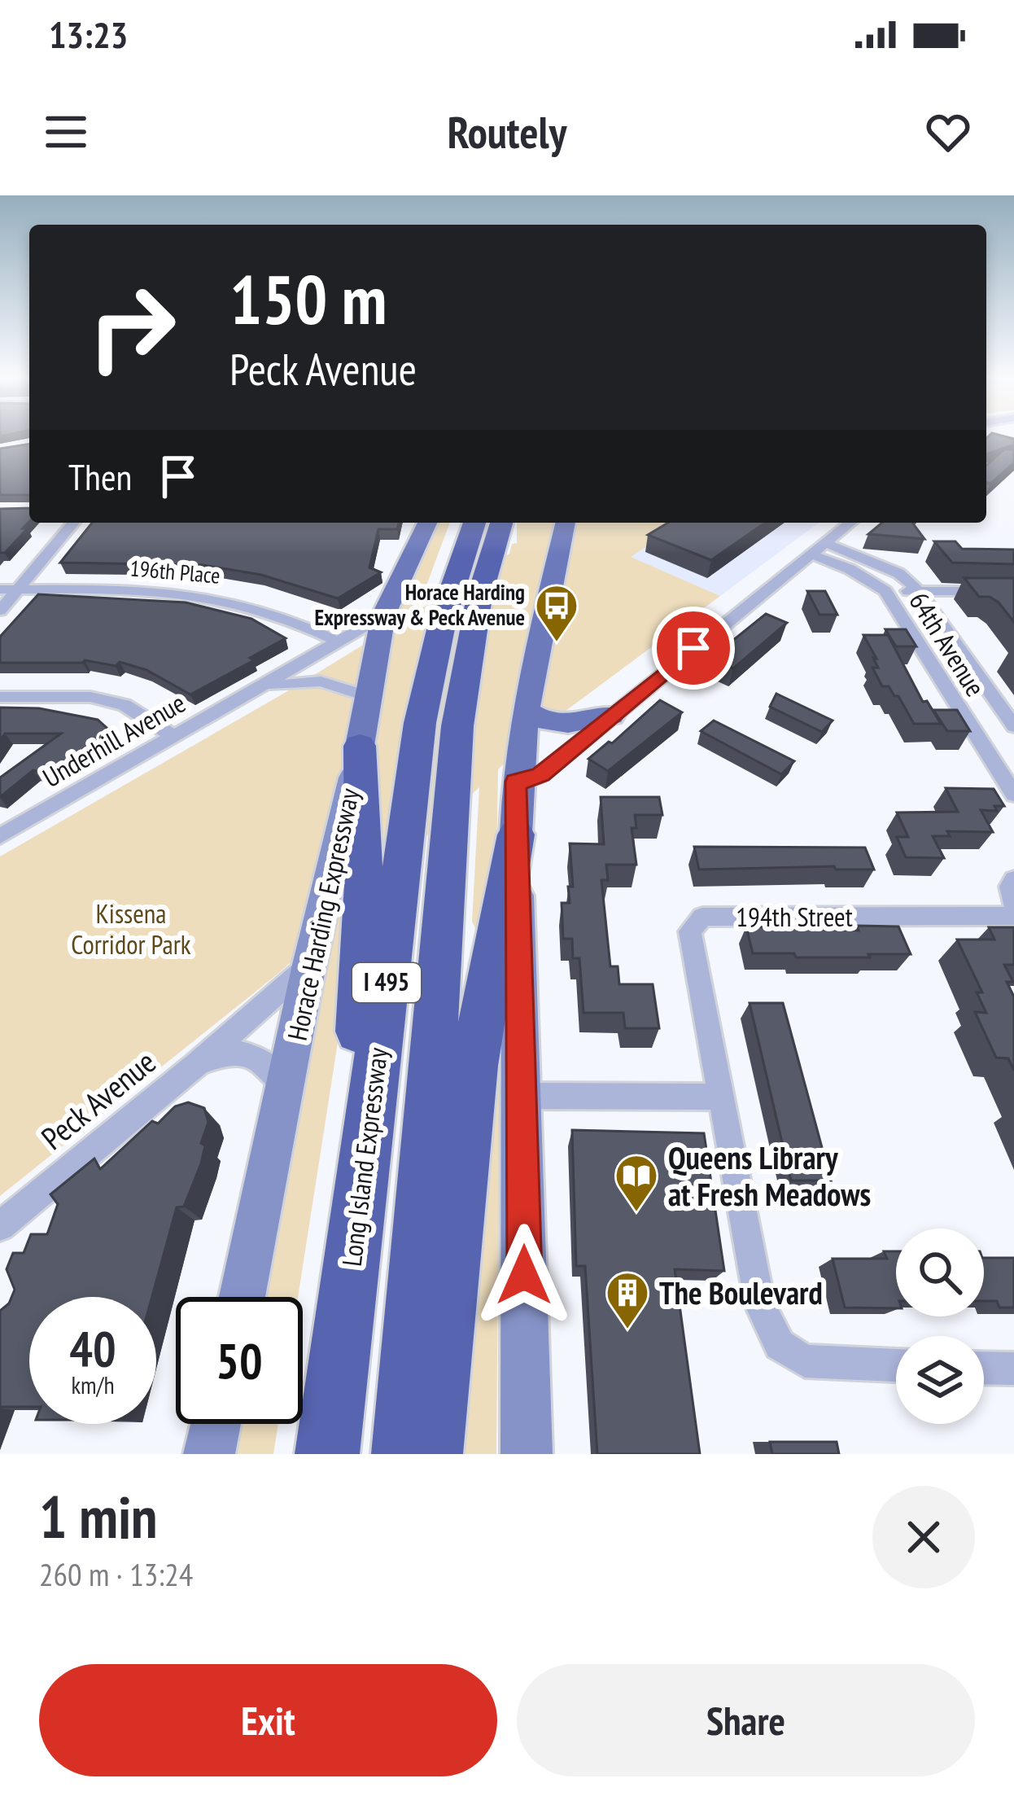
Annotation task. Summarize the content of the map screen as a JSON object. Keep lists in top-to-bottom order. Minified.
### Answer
{"streets":{"highway":["I 495","Long Island Expressway"],"main road":["Horace Harding Expressway"],"street":["196th Place","64th Avenue","Underhill Avenue","194th Street","Peck Avenue"]},"crossings":[["196th Place","Underhill Avenue"],["Underhill Avenue","Horace Harding Expressway"],["Horace Harding Expressway","Peck Avenue"]],"parks":["Kissena Corridor Park"],"places":{"bus stop":["Horace Harding Expressway & Peck Avenue"],"library":["Queens Library at Fresh Meadows"],"building":["The Boulevard"]},"page":{"status":"13:23","header":"Routely","turn":["150 m","Peck Avenue"],"then":"Then","speed":"40 km/h","limit":"50","heading":["1 min","260 m · 13:24"],"buttons":["Exit","Share"]}}
